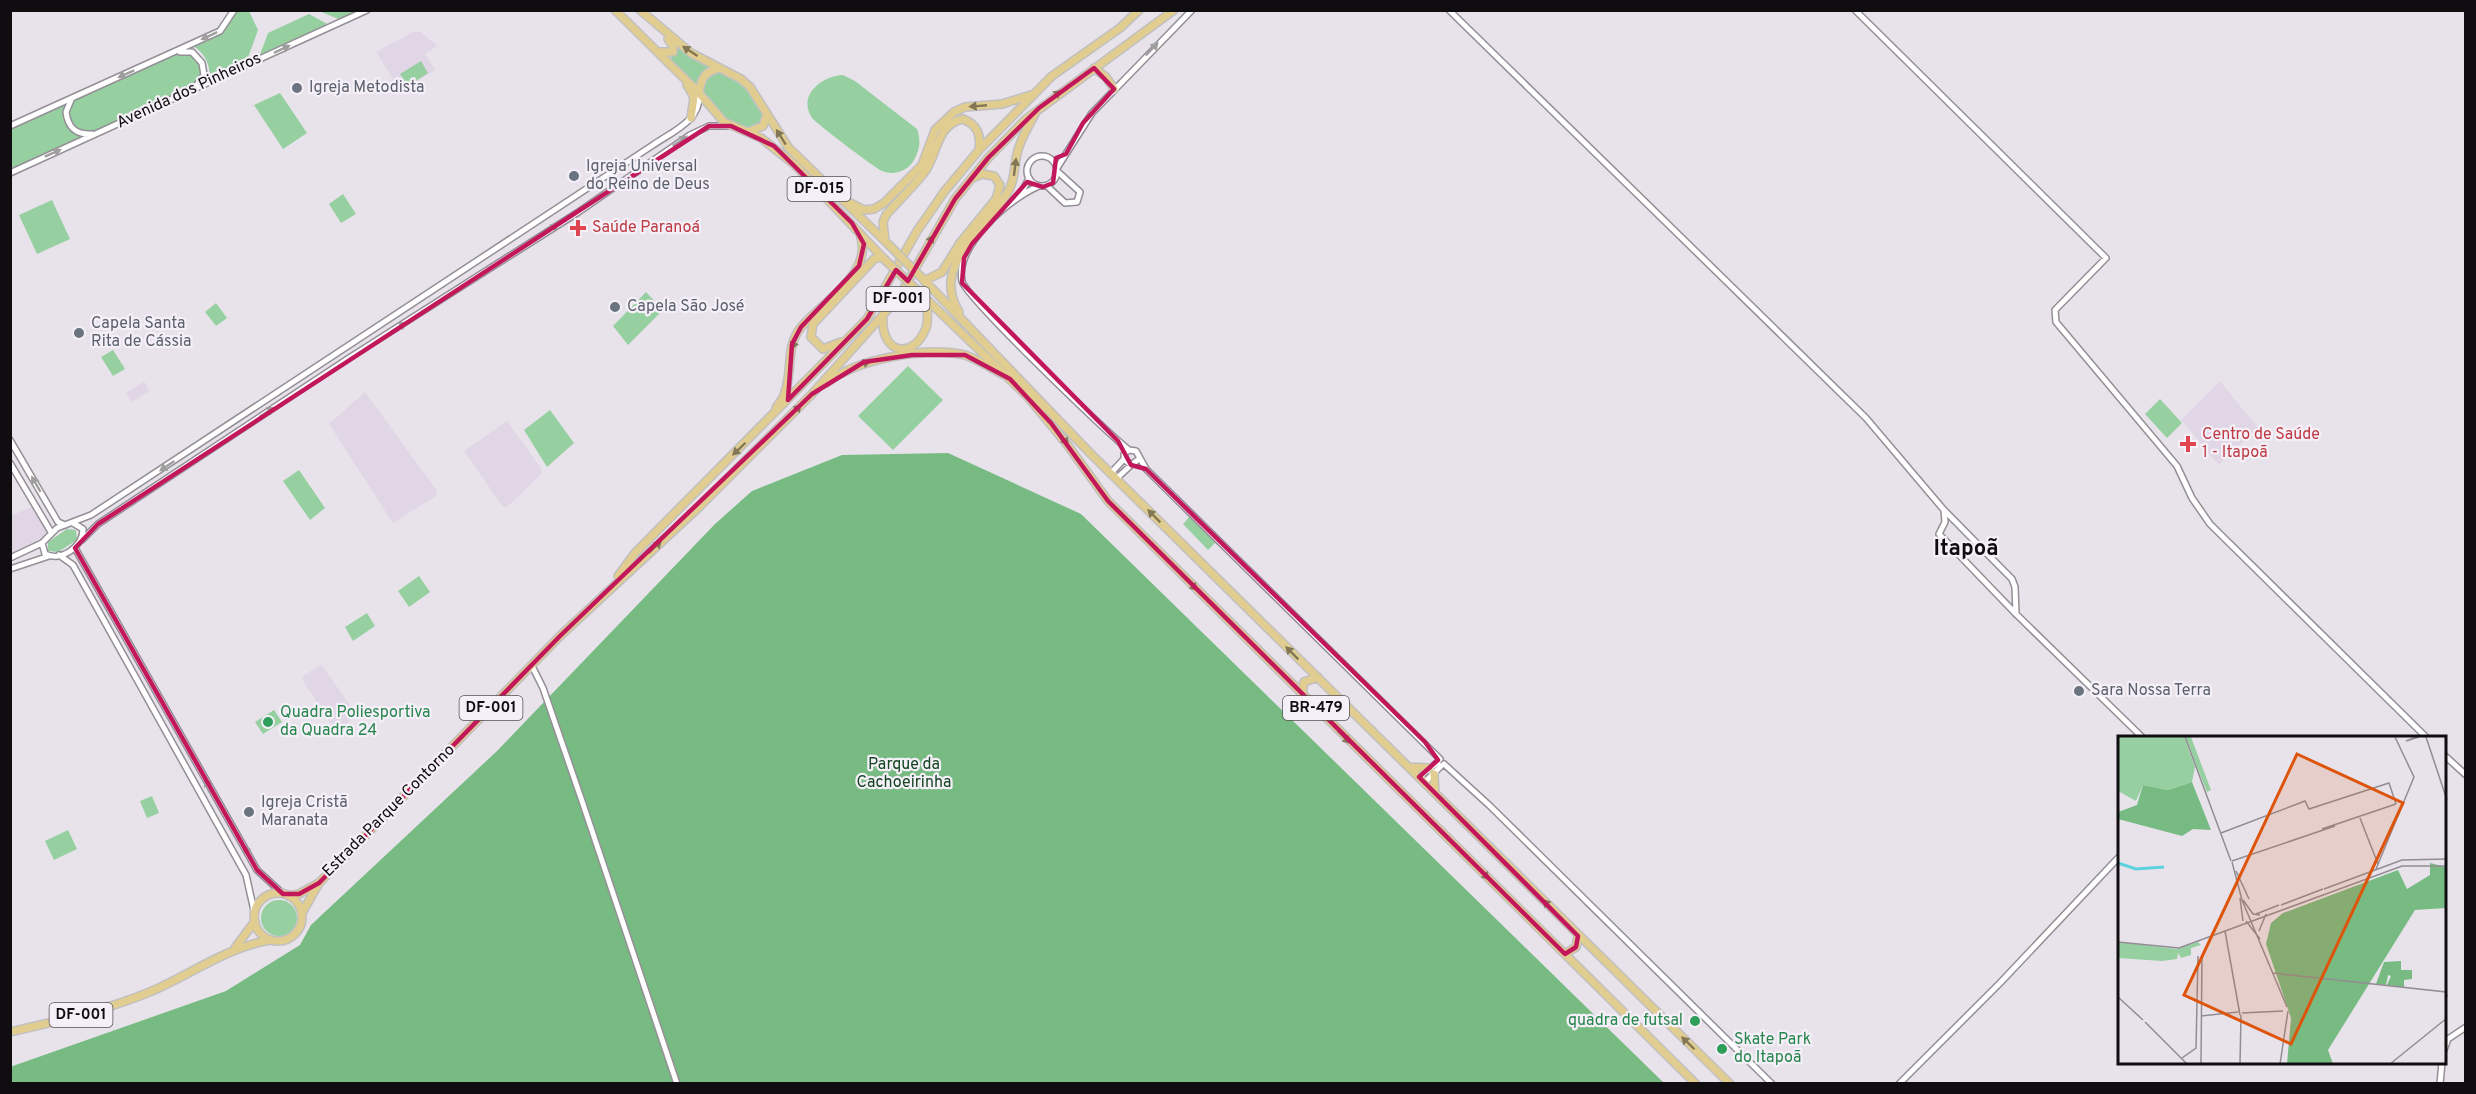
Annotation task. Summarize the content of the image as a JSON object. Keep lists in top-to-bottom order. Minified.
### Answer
{"streets":{"main road":["DF-015","DF-001","BR-479","Estrada Parque Contorno"],"street":["Avenida dos Pinheiros"]},"crossings":[["DF-015","BR-479"],["DF-001","Estrada Parque Contorno"]],"districts":["Itapoã"],"parks":["Parque da Cachoeirinha"],"places":{"other":["Igreja Metodista","Igreja Universal do Reino de Deus","Capela São José","Capela Santa Rita de Cássia","Sara Nossa Terra","Quadra Poliesportiva da Quadra 24","Igreja Cristã Maranata","quadra de futsal","Skate Park do Itapoã"],"health":["Saúde Paranoá","Centro de Saúde 1 - Itapoã"]}}
